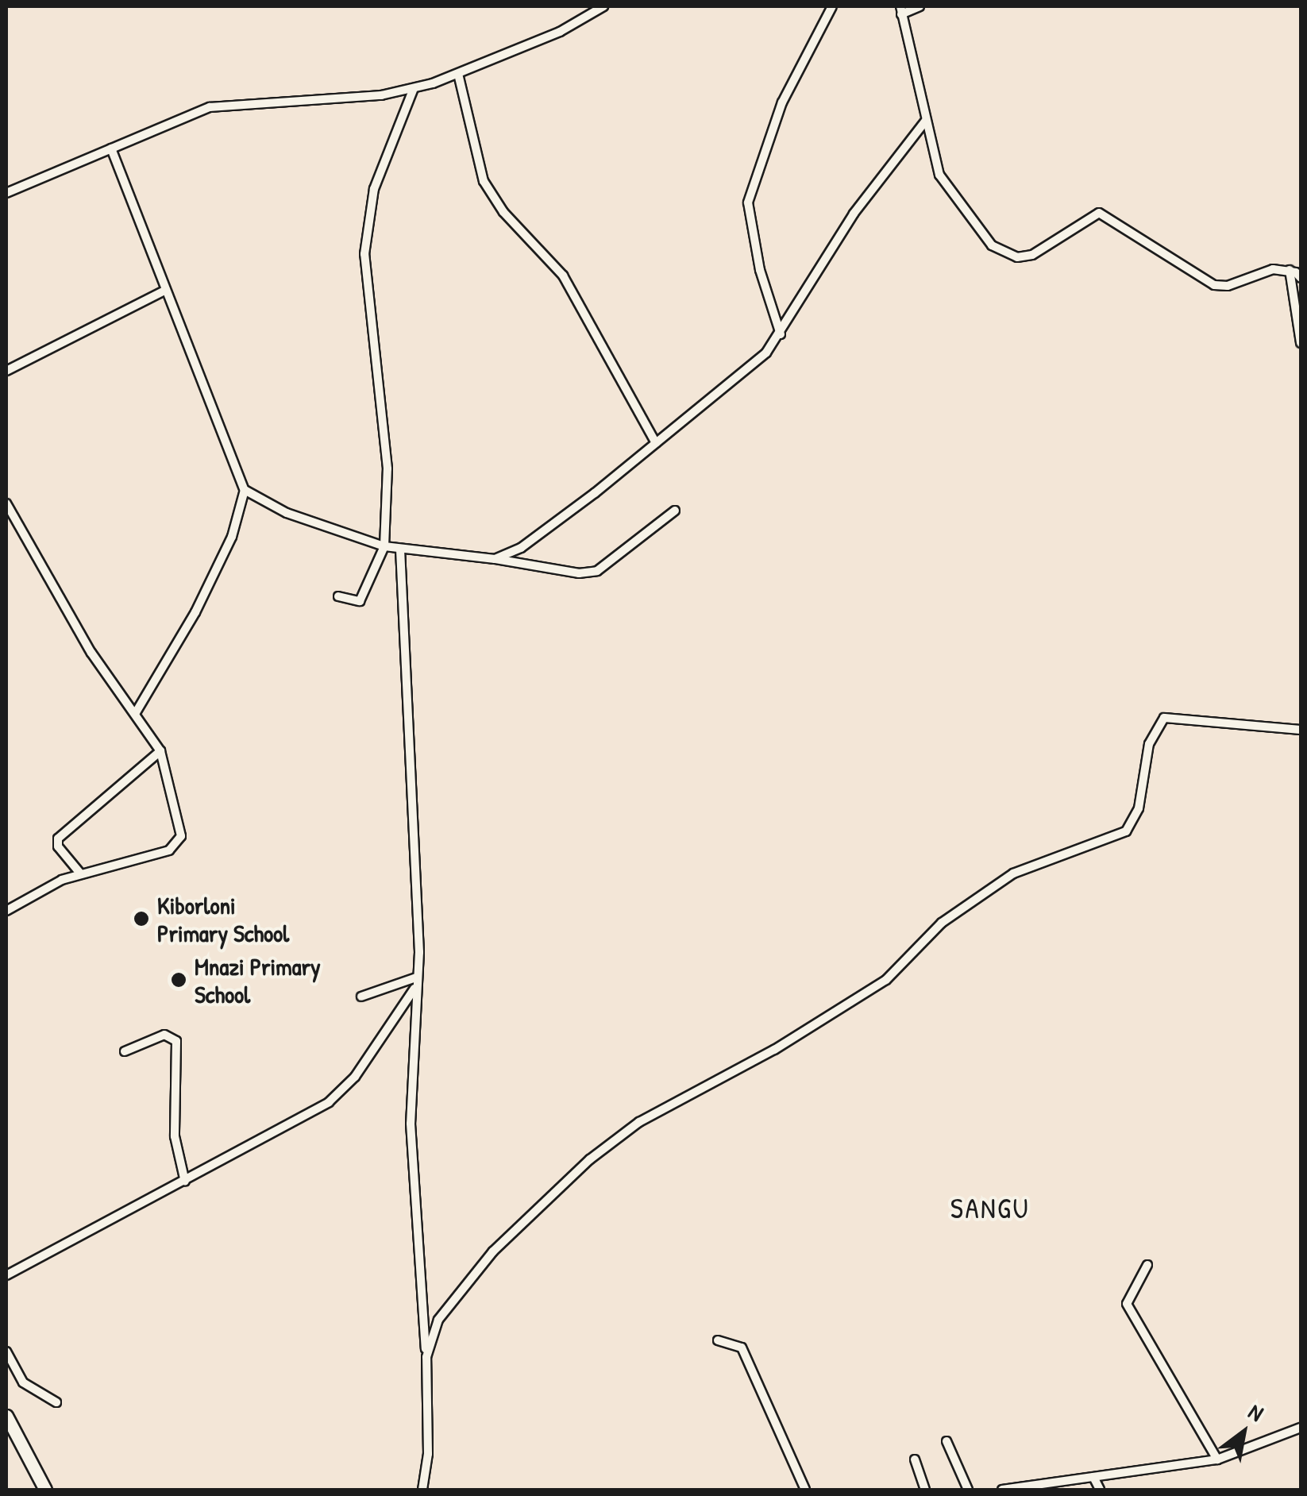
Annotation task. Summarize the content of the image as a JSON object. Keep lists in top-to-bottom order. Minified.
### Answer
{"districts":["SANGU"],"places":["Kiborloni Primary School","Mnazi Primary School"],"north":"top right"}
